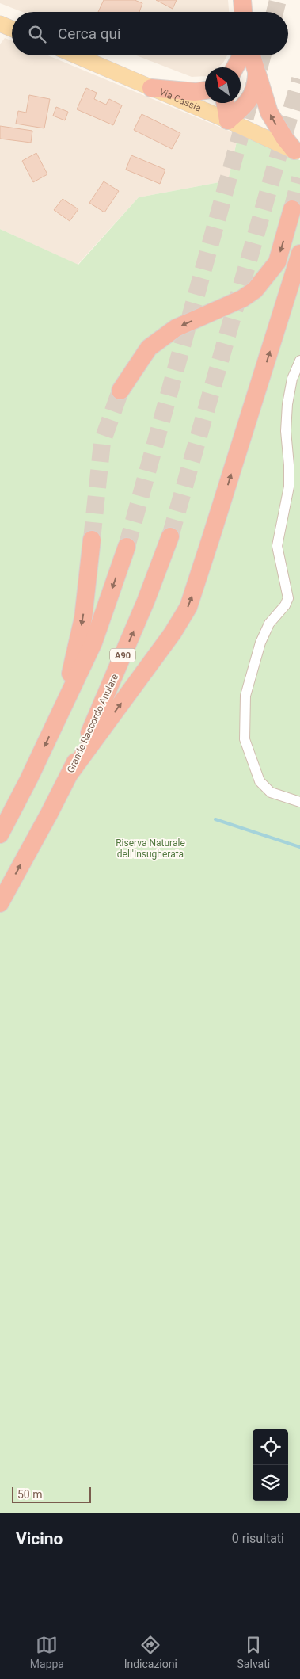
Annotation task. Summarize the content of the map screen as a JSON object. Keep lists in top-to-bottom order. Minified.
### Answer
{"streets":{"highway":["A90","Grande Raccordo Anulare"],"main road":["Via Cassia"]},"parks":["Riserva Naturale dell'Insugherata"],"scale_bar":"50 m","north":"top left","page":{"search":"Cerca qui","scale":"50 m","heading":["Vicino","0 risultati"],"nav":["Mappa","Indicazioni","Salvati"]}}
